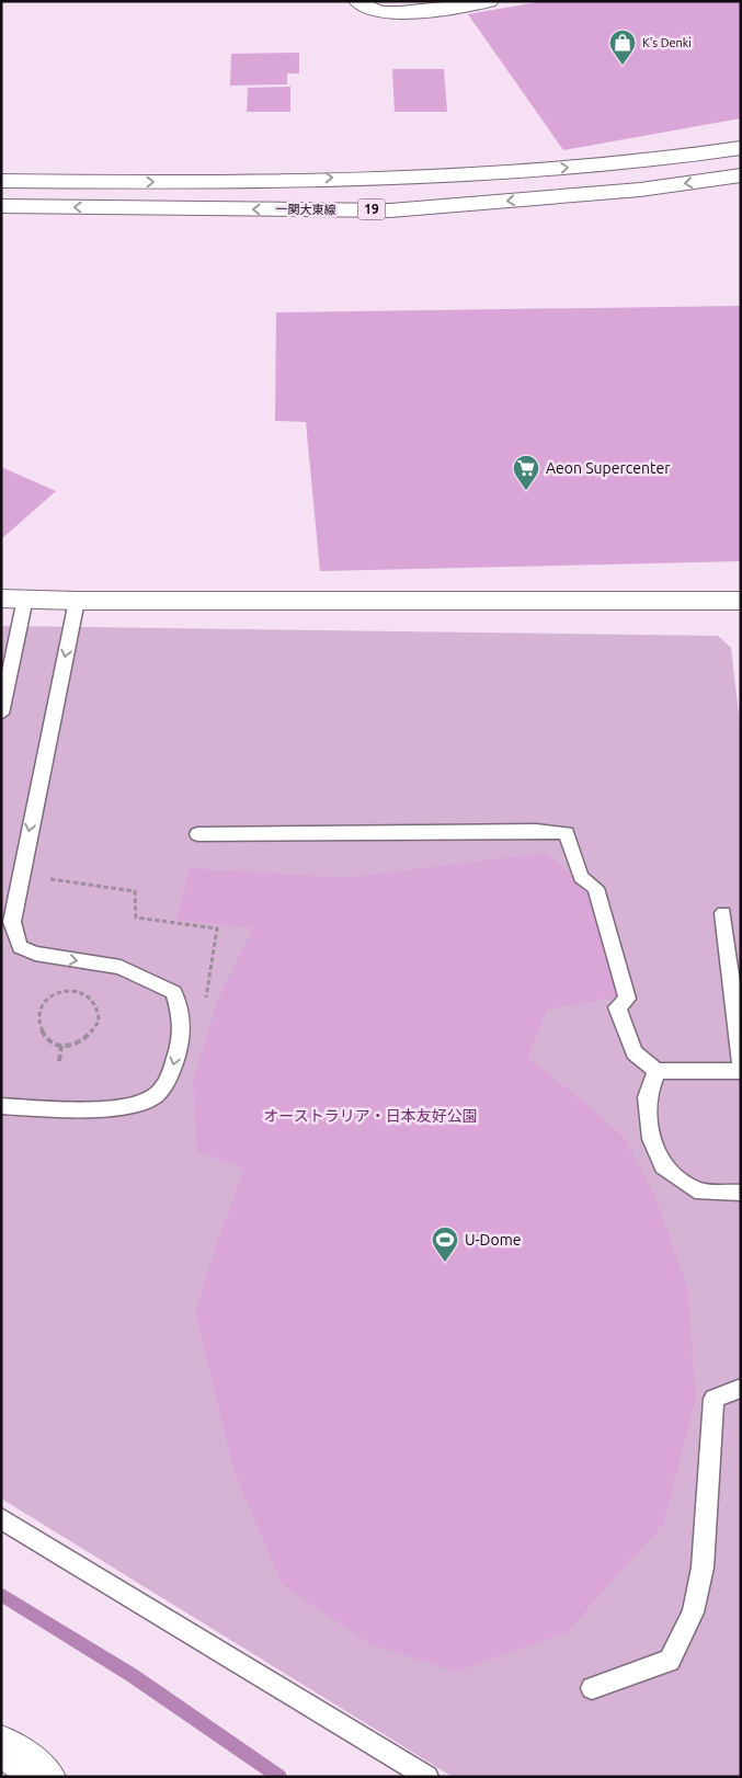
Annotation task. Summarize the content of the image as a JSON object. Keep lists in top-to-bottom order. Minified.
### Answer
{"streets":{"main road":["一関大東線","19"]},"parks":["オーストラリア・日本友好公園"],"places":{"shop":["K's Denki"],"supermarket":["Aeon Supercenter"],"sports":["U-Dome"]}}
